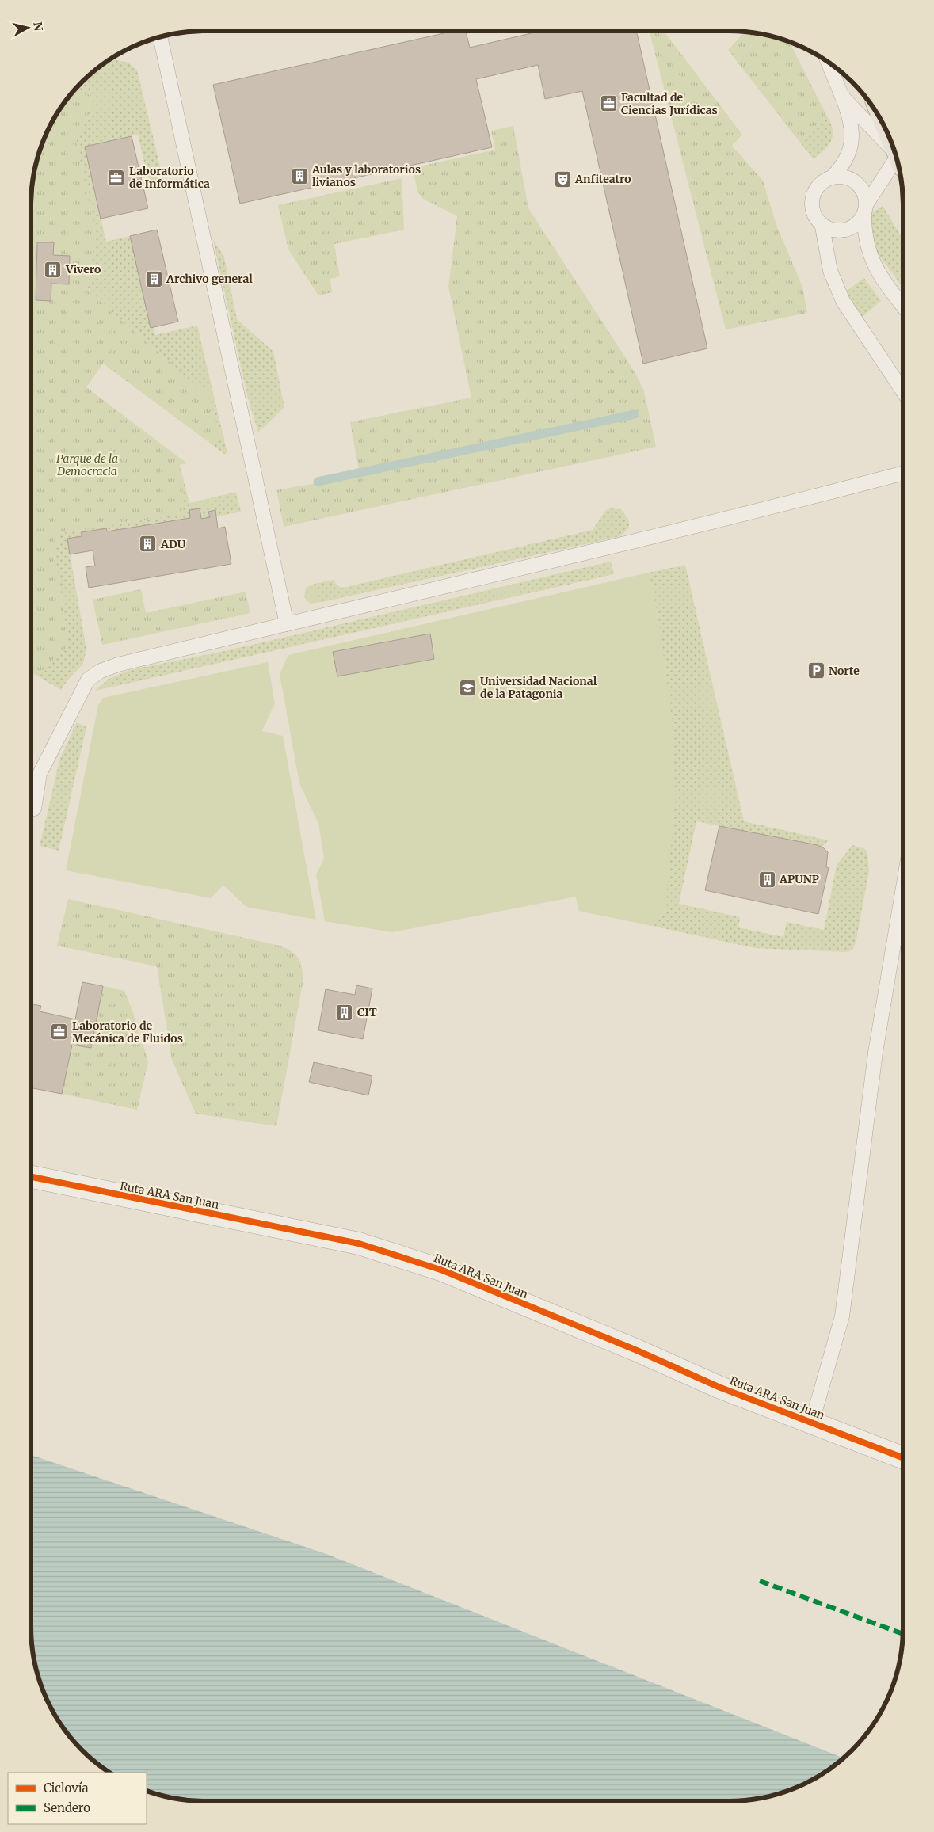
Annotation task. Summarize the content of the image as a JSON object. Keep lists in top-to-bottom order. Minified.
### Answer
{"streets":{"street":["Ruta ARA San Juan"]},"parks":["Parque de la Democracia"],"places":{"office":["Facultad de Ciencias Jurídicas","Laboratorio de Informática","Laboratorio de Mecánica de Fluidos"],"building":["Aulas y laboratorios livianos","Vivero","Archivo general","ADU","APUNP","CIT"],"theatre":["Anfiteatro"],"parking":["Norte"],"school or university":["Universidad Nacional de la Patagonia"]},"legend":["Ciclovía","Sendero"],"north":"right"}
